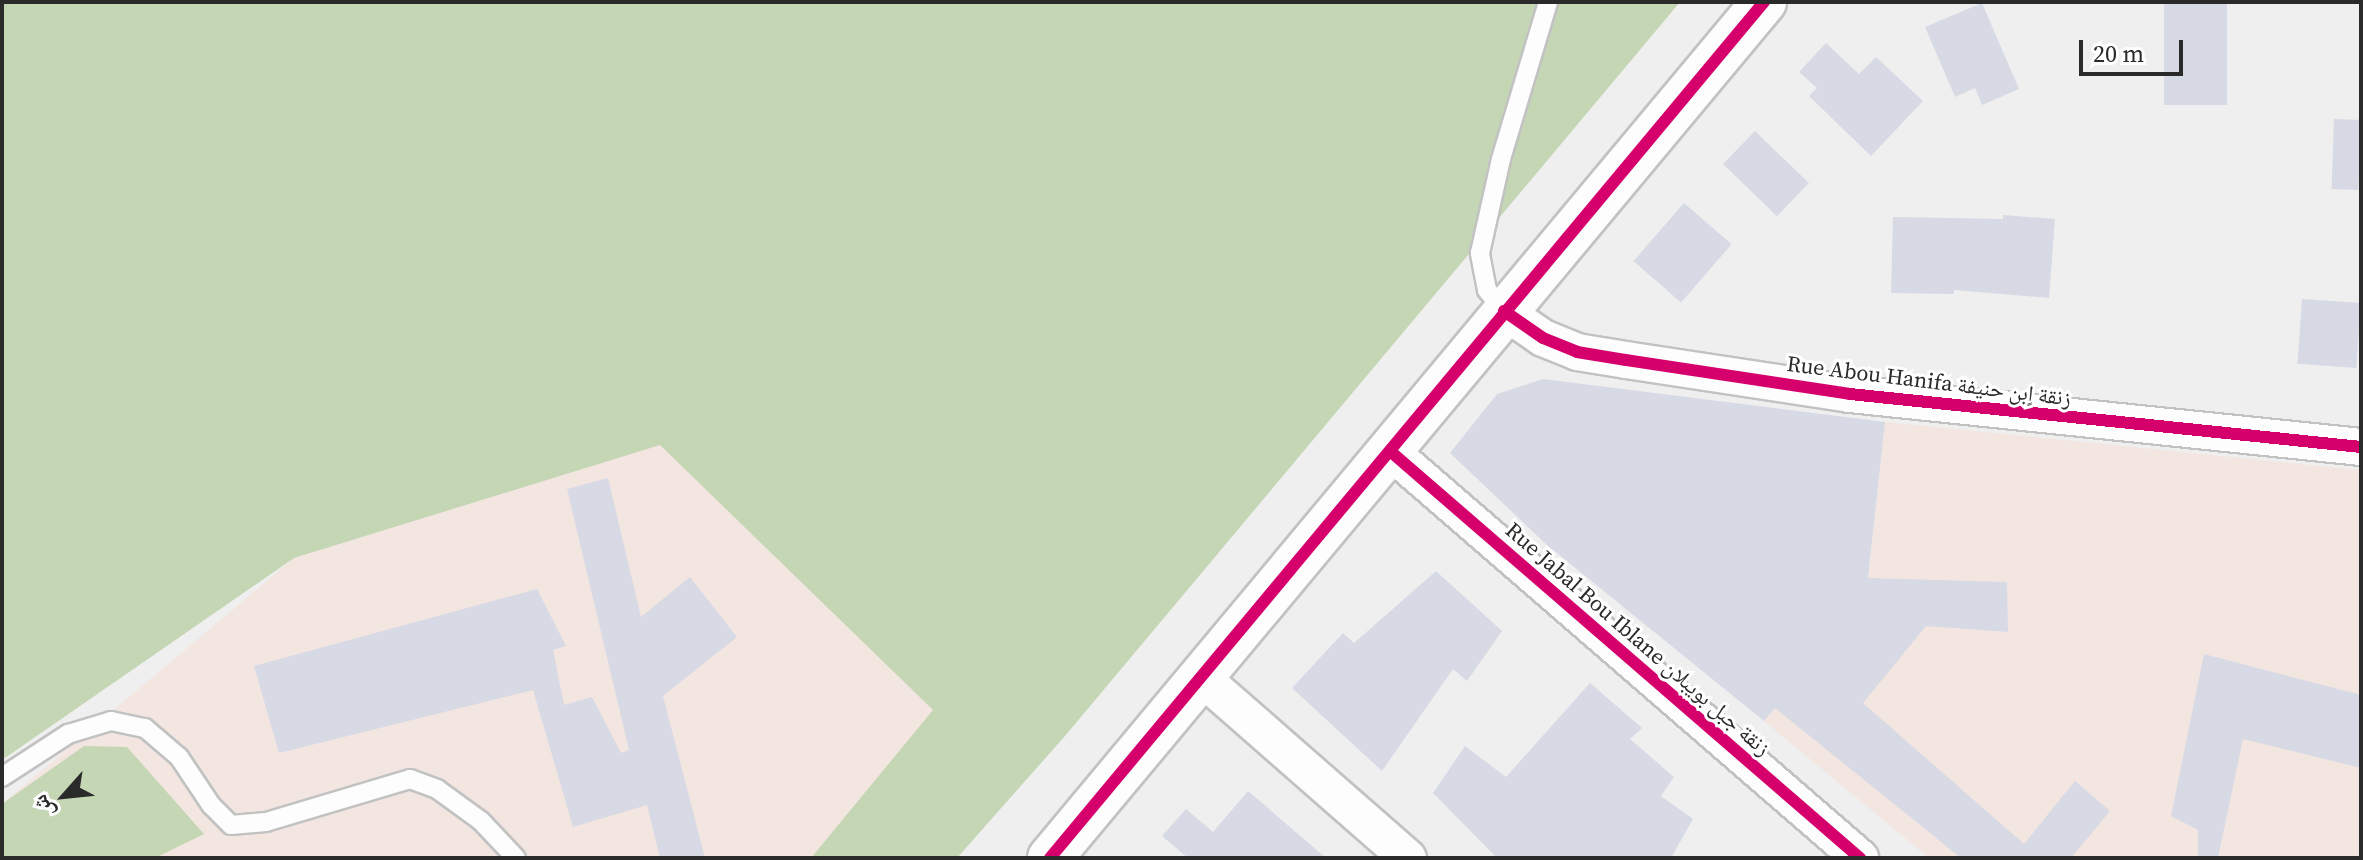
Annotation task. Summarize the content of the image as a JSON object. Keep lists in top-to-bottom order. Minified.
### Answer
{"streets":{"street":["Rue Abou Hanifa زنقة اٍبن حنيفة","Rue Jabal Bou Iblane زنقة جبل بويبلان"]},"scale_bar":"20 m","north":"bottom left"}
